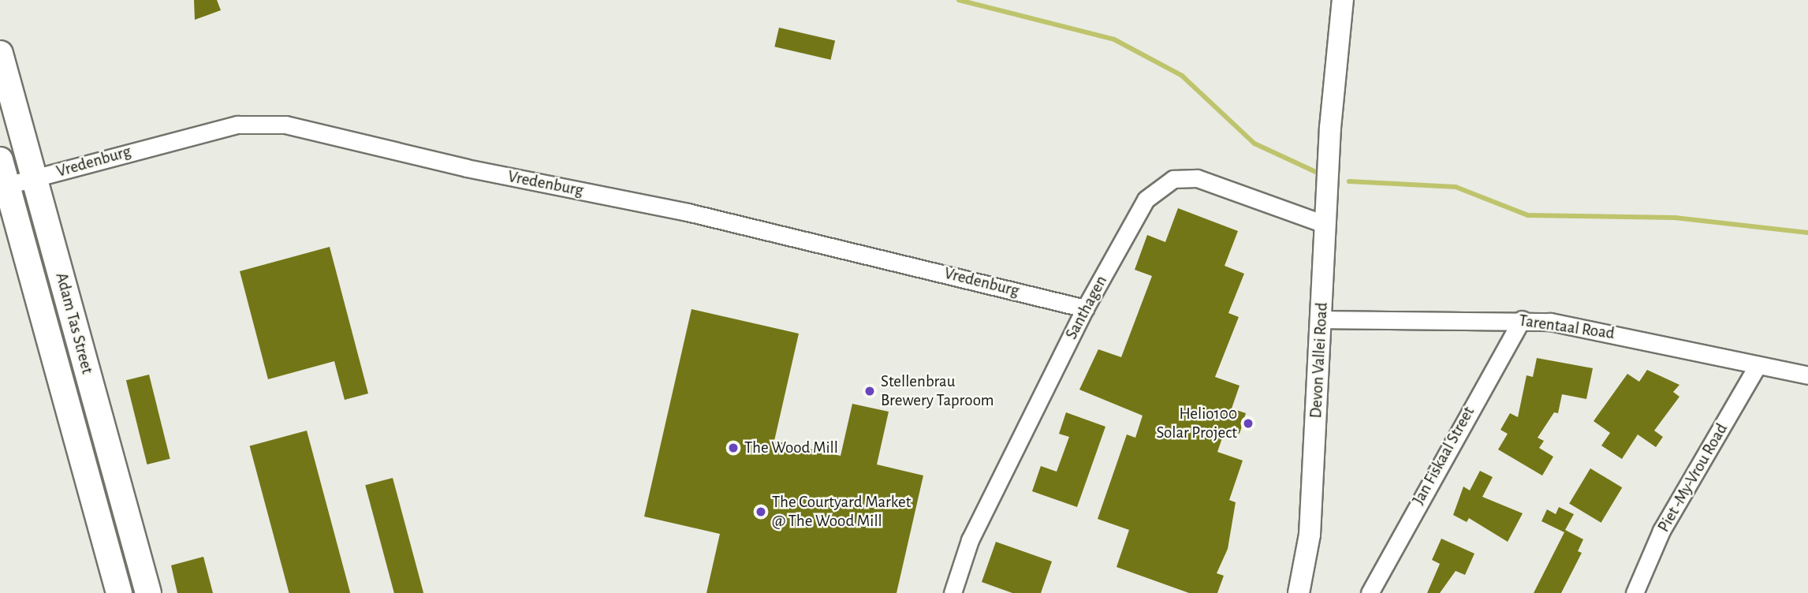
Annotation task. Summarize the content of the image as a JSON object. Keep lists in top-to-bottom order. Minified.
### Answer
{"streets":{"main road":["Adam Tas Street"],"street":["Vredenburg","Santhagen","Tarentaal Road","Devon Vallei Road","Jan Fiskaal Street","Piet -My-Vrou Road"]},"crossings":[["Vredenburg","Santhagen"],["Vredenburg","Adam Tas Street"],["Santhagen","Devon Vallei Road"],["Tarentaal Road","Devon Vallei Road"],["Tarentaal Road","Jan Fiskaal Street"],["Tarentaal Road","Piet -My-Vrou Road"]],"places":["Stellenbrau Brewery Taproom","Helio100 Solar Project","The Wood Mill","The Courtyard Market @ The Wood Mill"]}
